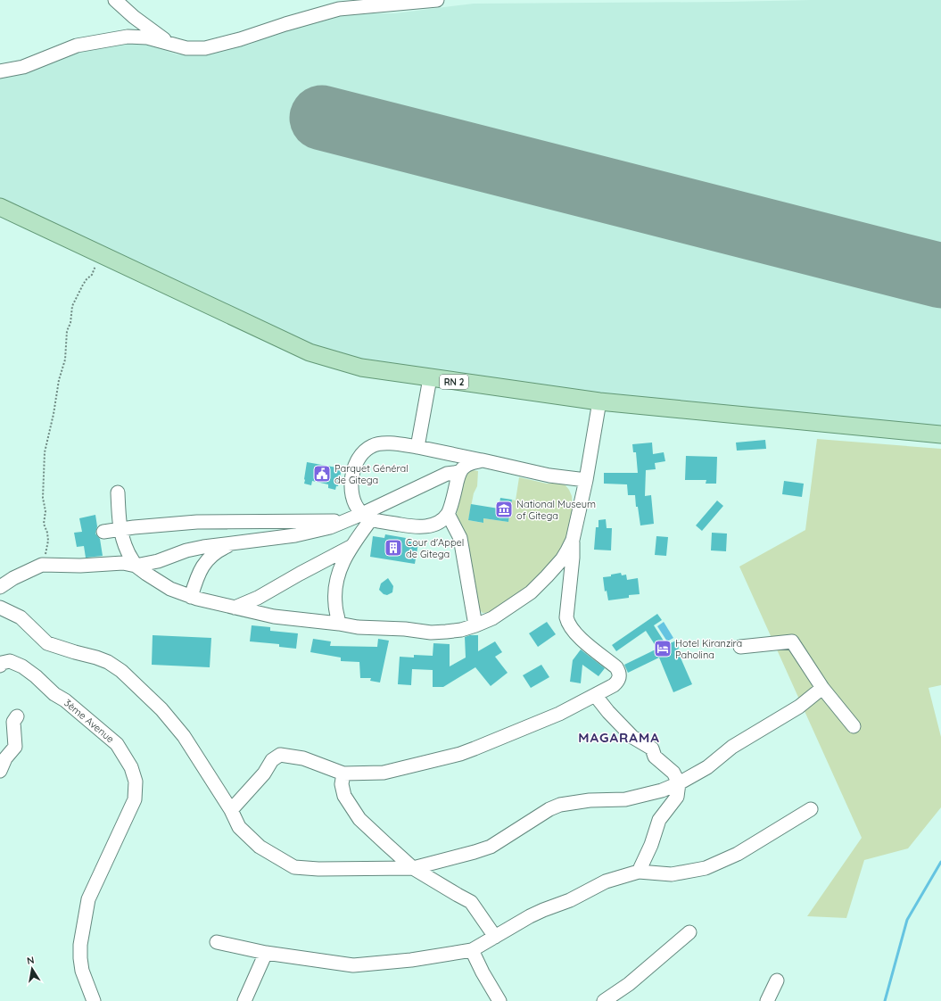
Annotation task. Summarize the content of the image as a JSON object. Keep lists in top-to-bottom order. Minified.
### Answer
{"streets":{"main road":["RN 2"],"street":["3ème Avenue"]},"districts":["MAGARAMA"],"places":{"public building":["Parquet Général de Gitega"],"museum":["National Museum of Gitega"],"building":["Cour d'Appel de Gitega"],"hotel":["Hotel Kiranzira Paholina"]},"north":"top"}
